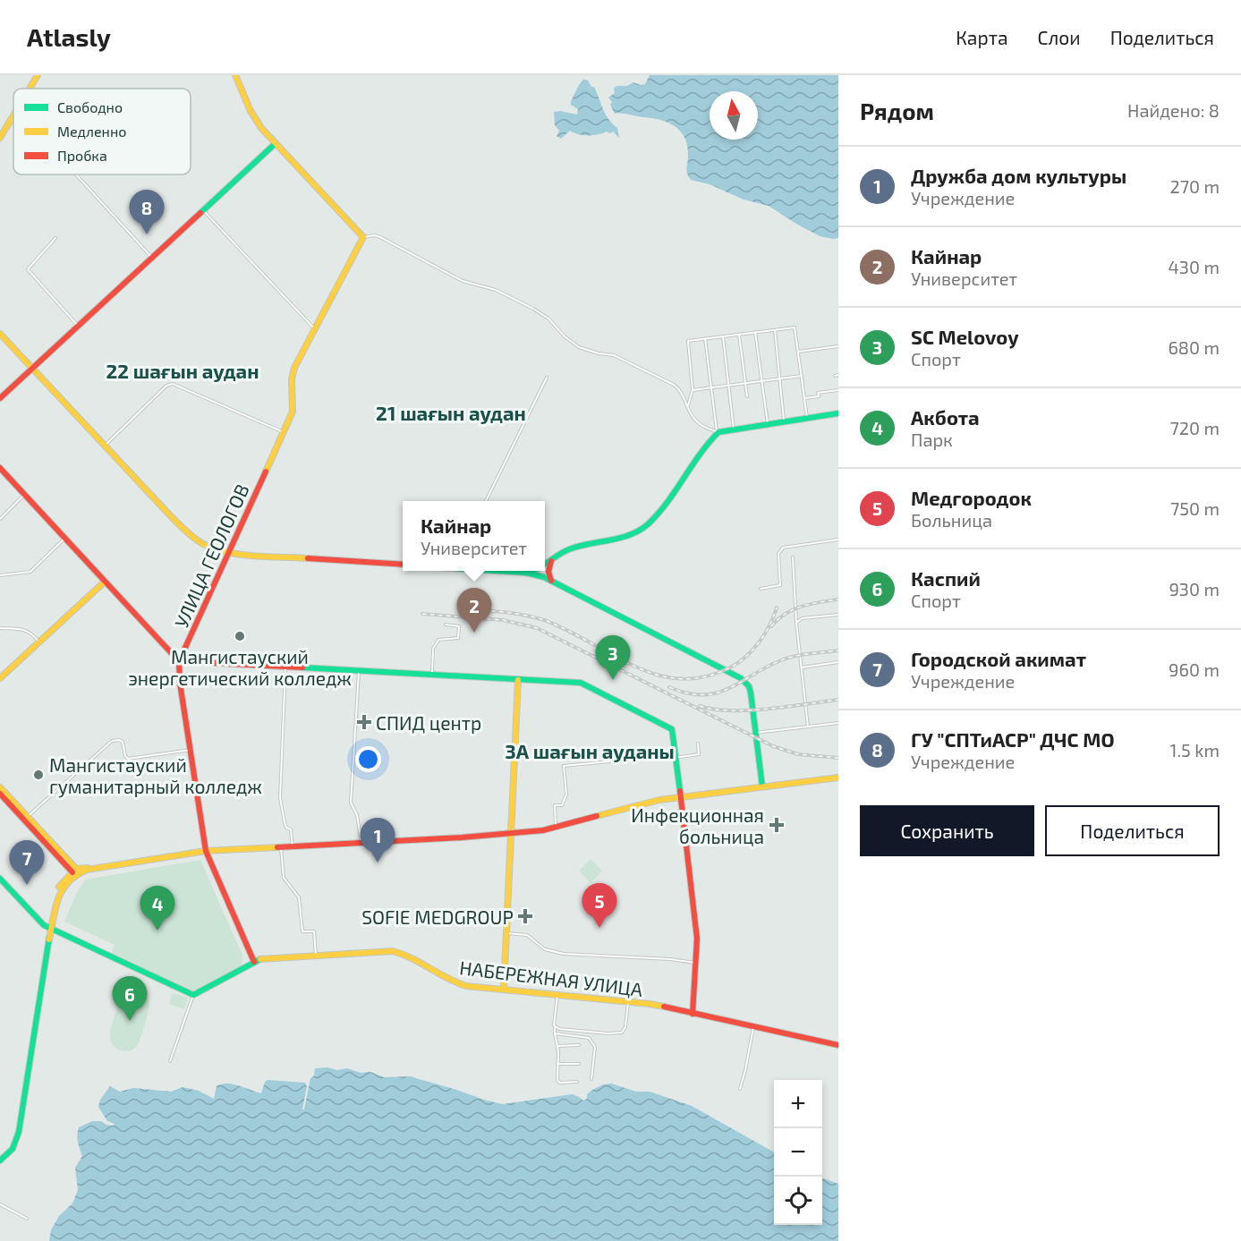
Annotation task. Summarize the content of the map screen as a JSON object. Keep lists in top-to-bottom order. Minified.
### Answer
{"streets":{"street":["УЛИЦА ГЕОЛОГОВ","НАБЕРЕЖНАЯ УЛИЦА"]},"crossings":[["УЛИЦА ГЕОЛОГОВ","НАБЕРЕЖНАЯ УЛИЦА"]],"districts":["22 шағын аудан","21 шағын аудан","3А шағын ауданы"],"places":{"other":["Мангистауский энергетический колледж","Мангистауский гуманитарный колледж"],"health":["СПИД центр","Инфекционная больница","SOFIE MEDGROUP"]},"legend":["Свободно","Медленно","Пробка"],"north":"top","page":{"header":"Atlasly","nav":["Карта","Слои","Поделиться"],"heading":["Рядом","Найдено: 8"],"list":[{"mark":"1","name":"Дружба дом культуры","note":"Учреждение","value":"270 m"},{"mark":"2","name":"Кайнар","note":"Университет","value":"430 m"},{"mark":"3","name":"SC Melovoy","note":"Спорт","value":"680 m"},{"mark":"4","name":"Акбота","note":"Парк","value":"720 m"},{"mark":"5","name":"Медгородок","note":"Больница","value":"750 m"},{"mark":"6","name":"Каспий","note":"Спорт","value":"930 m"},{"mark":"7","name":"Городской акимат","note":"Учреждение","value":"960 m"},{"mark":"8","name":"ГУ \"СПТиАСР\" ДЧС МО","note":"Учреждение","value":"1.5 km"}],"pins":["8","2","3","1","7","5","4","6"],"popup":["Кайнар","Университет"],"buttons":["Сохранить","Поделиться"],"map_buttons":["+","−"]}}
